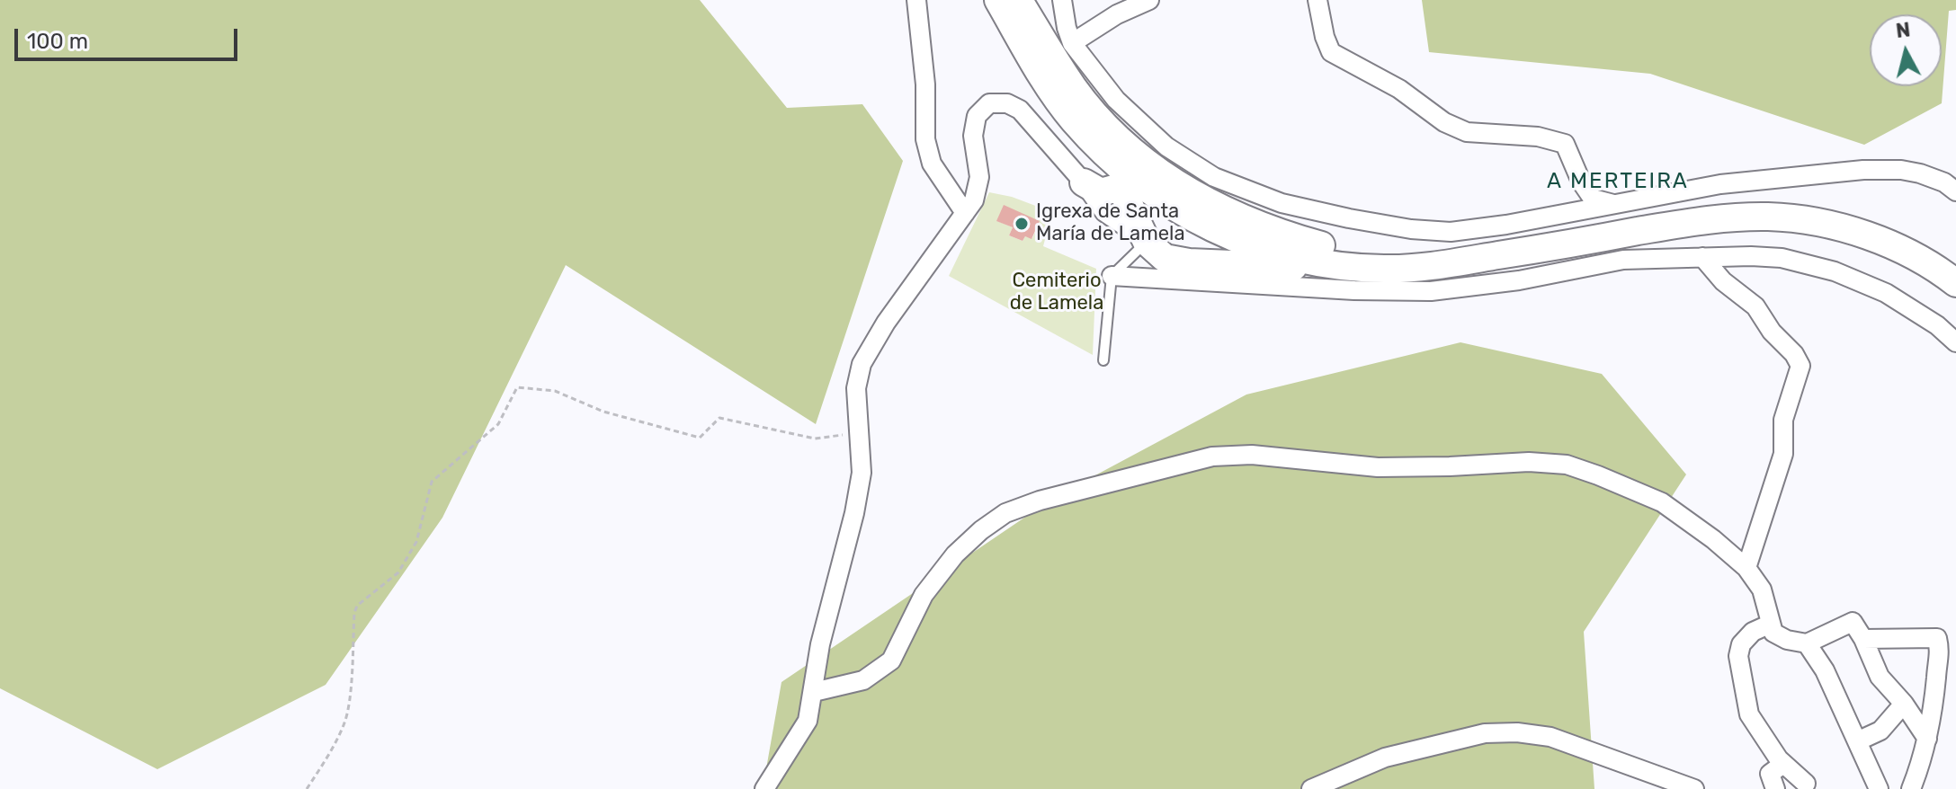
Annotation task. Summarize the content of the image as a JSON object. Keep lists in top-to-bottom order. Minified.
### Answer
{"districts":["A MERTEIRA"],"parks":["Cemiterio de Lamela"],"places":["Igrexa de Santa María de Lamela"],"scale_bar":"100 m","north":"top"}
